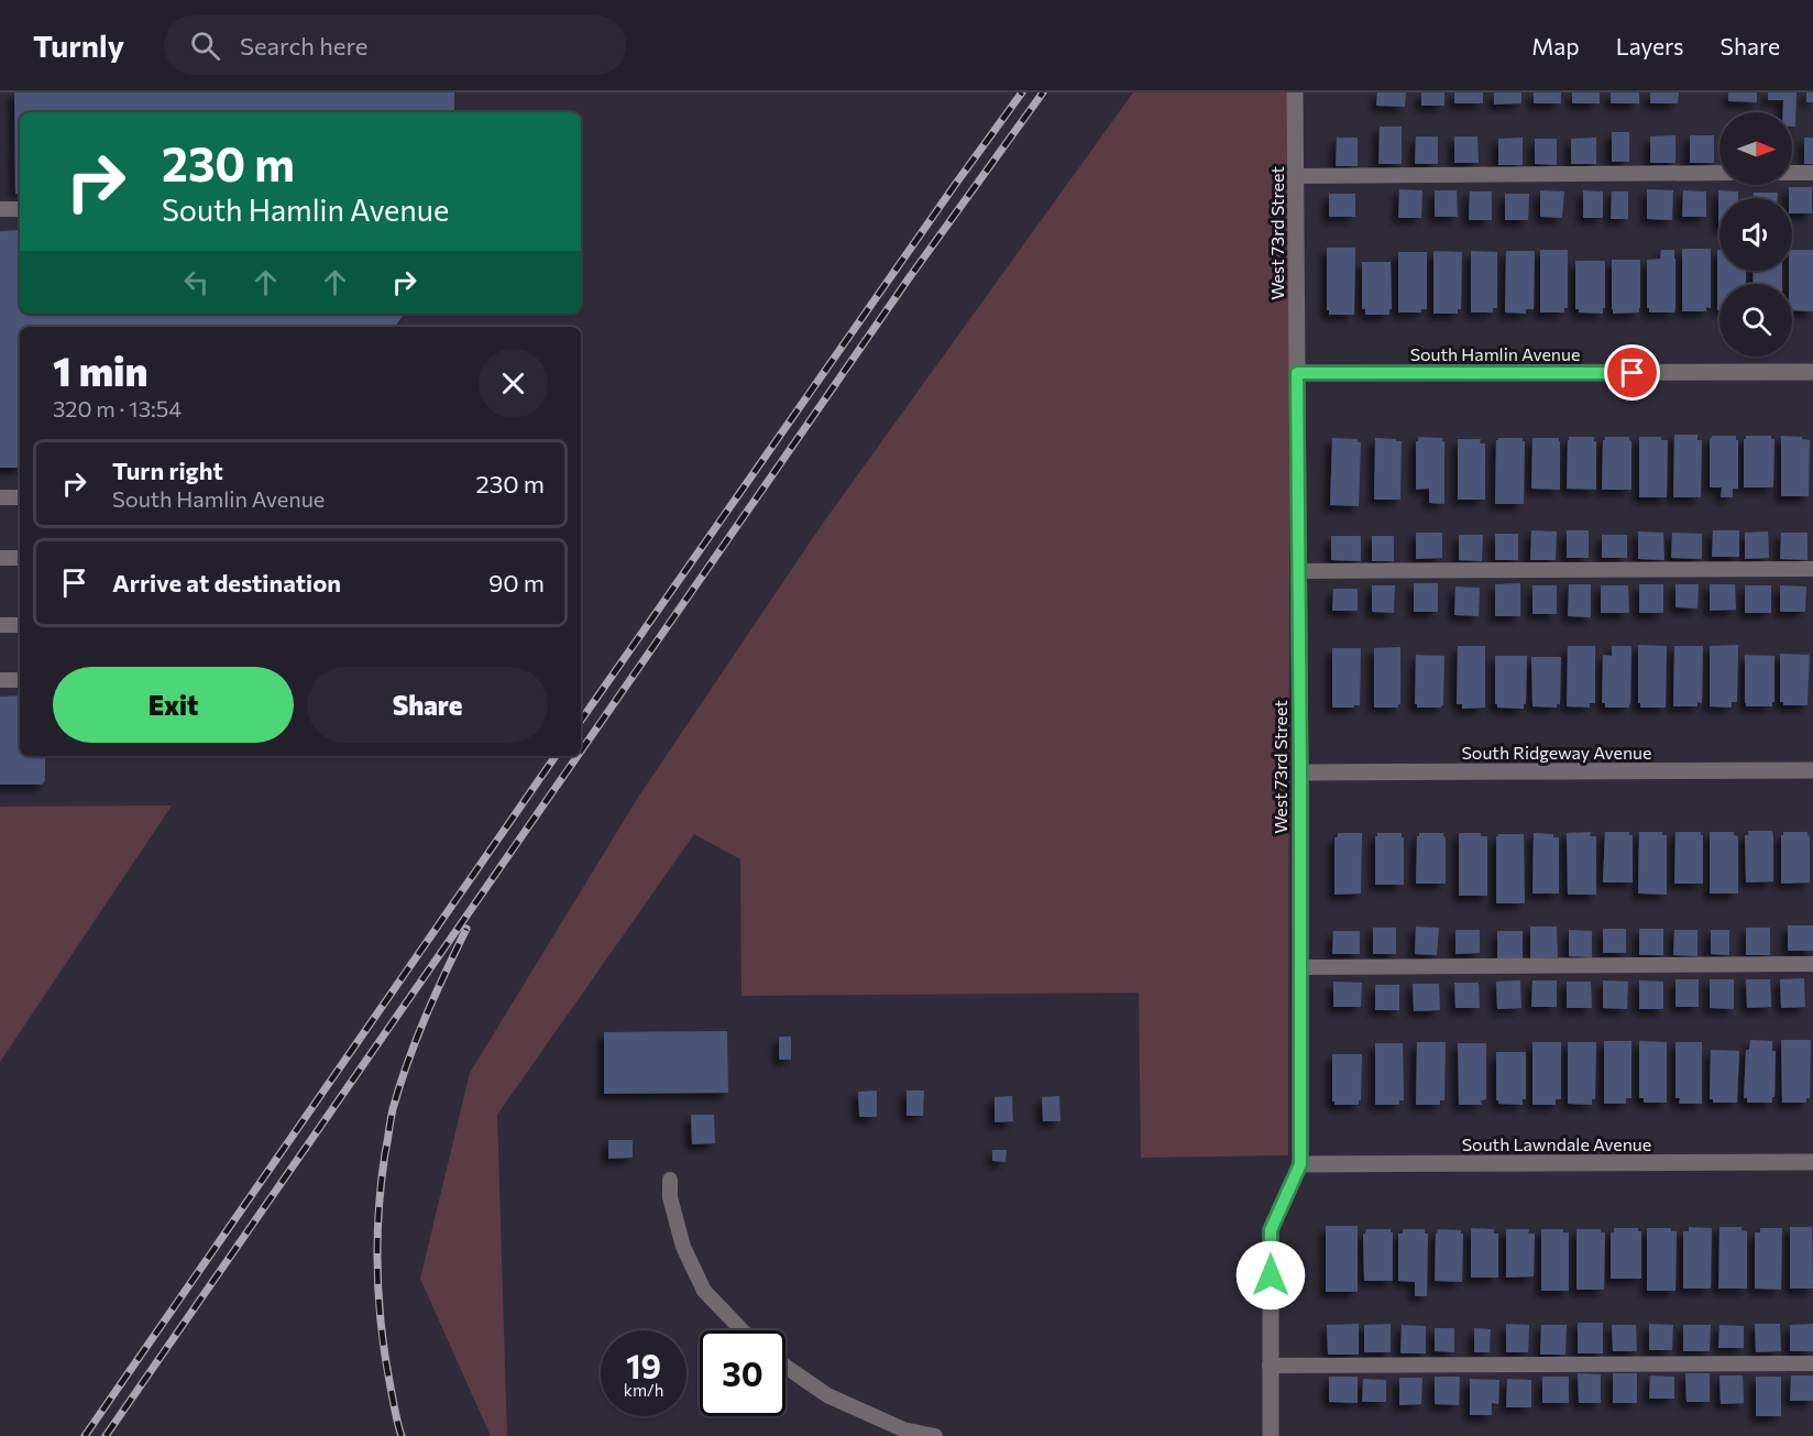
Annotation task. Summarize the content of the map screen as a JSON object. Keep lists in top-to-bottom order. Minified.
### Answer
{"streets":{"street":["West 73rd Street","South Hamlin Avenue","South Ridgeway Avenue","South Lawndale Avenue"]},"crossings":[["West 73rd Street","South Hamlin Avenue"],["West 73rd Street","South Ridgeway Avenue"],["West 73rd Street","South Lawndale Avenue"]],"north":"right","page":{"header":"Turnly","search":"Search here","nav":["Map","Layers","Share"],"turn":["230 m","South Hamlin Avenue"],"heading":["1 min","320 m · 13:54"],"list":[{"name":"Turn right","note":"South Hamlin Avenue","value":"230 m"},{"name":"Arrive at destination","value":"90 m"}],"buttons":["Exit","Share"],"speed":"19 km/h","limit":"30"}}
